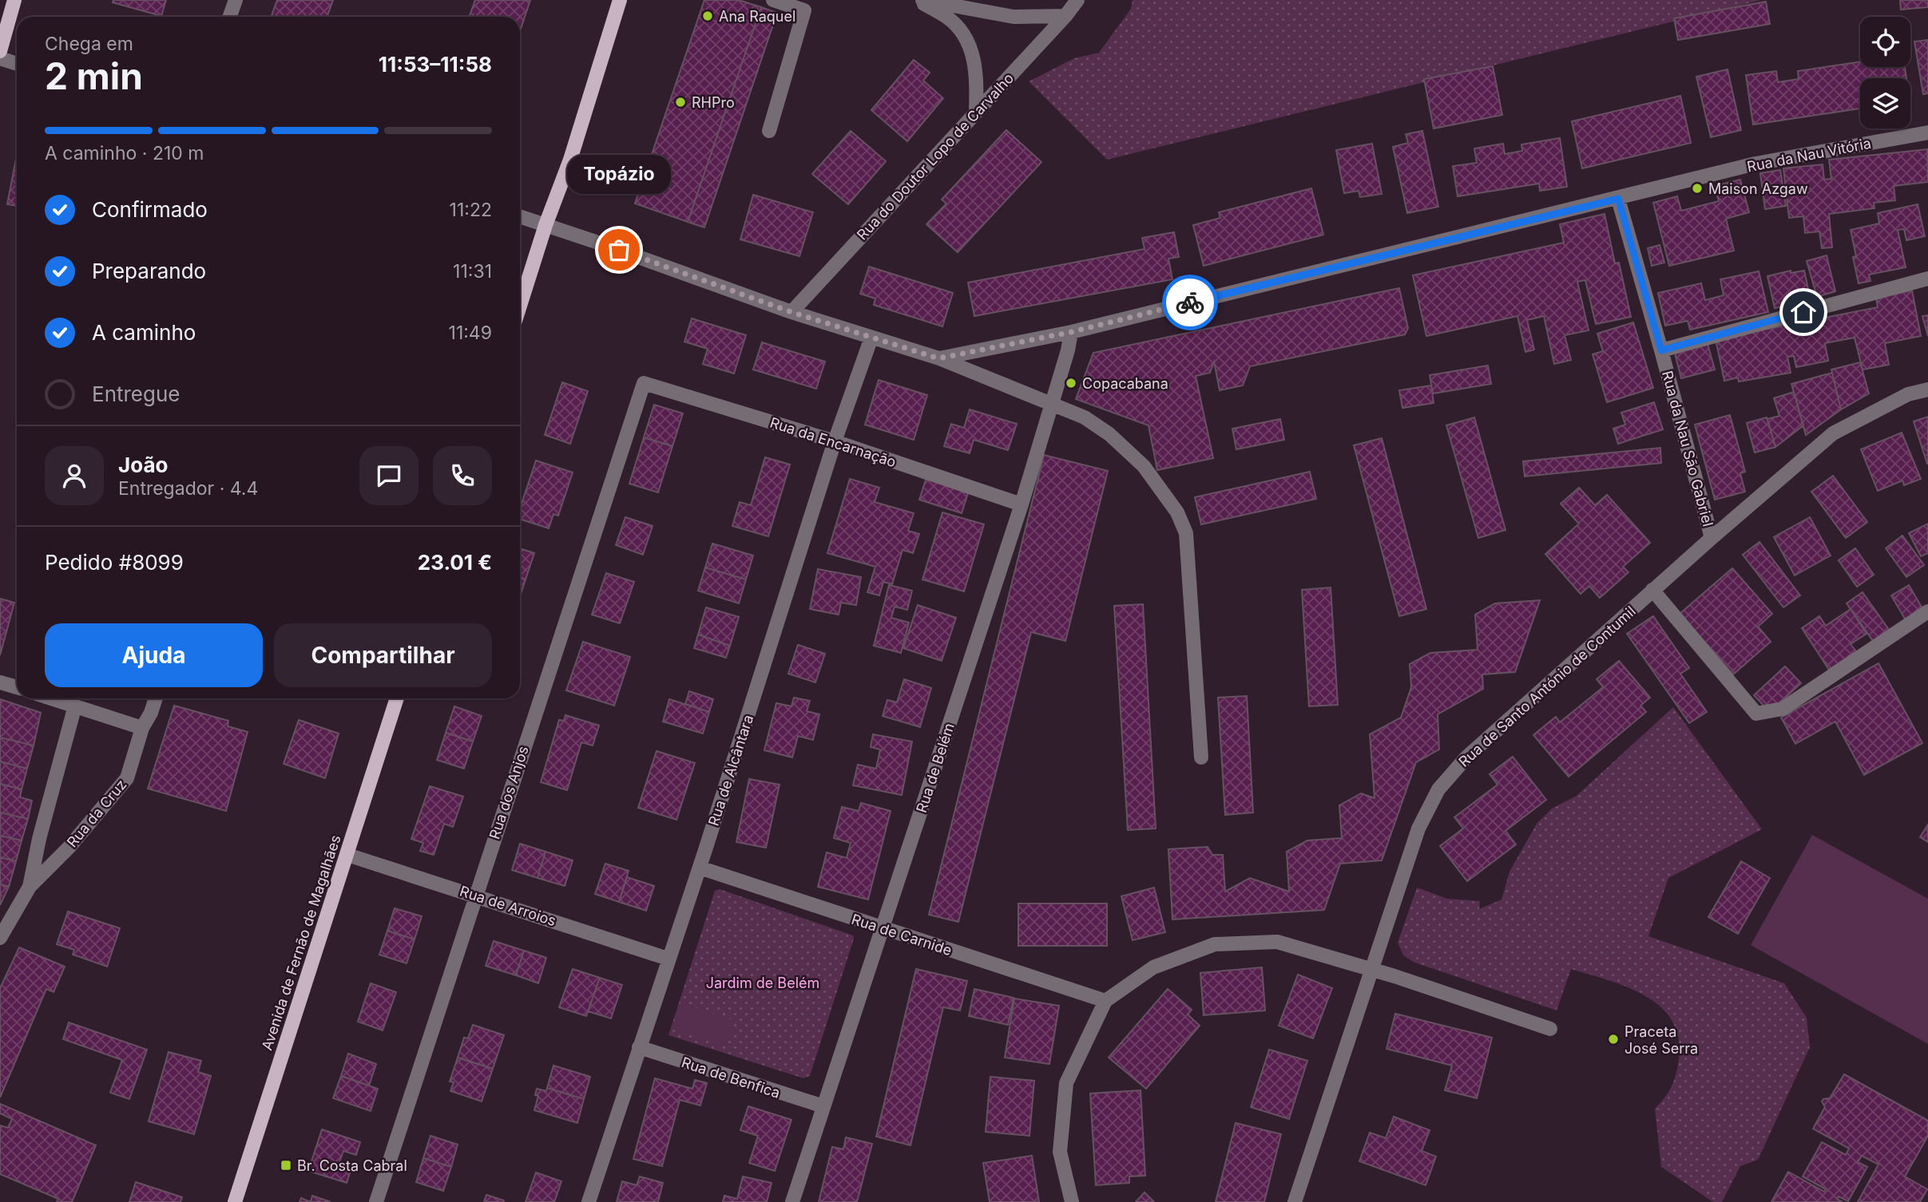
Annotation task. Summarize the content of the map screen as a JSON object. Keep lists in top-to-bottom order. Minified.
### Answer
{"streets":{"main road":["Avenida de Fernão de Magalhães"],"street":["Rua da Nau Vitória","Rua do Doutor Lopo de Carvalho","Rua da Encarnação","Rua da Nau São Gabriel","Rua de Santo António de Contumil","Rua de Belém","Rua de Alcântara","Rua dos Anjos","Rua da Cruz","Rua de Arroios","Rua de Carnide","Rua de Benfica"]},"crossings":[["Rua da Nau Vitória","Rua da Nau São Gabriel"],["Rua da Nau Vitória","Rua de Belém"],["Rua da Encarnação","Rua de Belém"],["Rua da Encarnação","Rua de Alcântara"],["Rua da Encarnação","Rua dos Anjos"],["Rua da Nau São Gabriel","Rua de Santo António de Contumil"],["Rua de Belém","Rua de Carnide"],["Rua de Belém","Rua de Benfica"],["Rua de Alcântara","Rua de Arroios"],["Rua de Alcântara","Rua de Carnide"],["Rua de Alcântara","Rua de Benfica"],["Rua dos Anjos","Rua de Arroios"],["Rua de Arroios","Avenida de Fernão de Magalhães"]],"parks":["Jardim de Belém"],"places":{"other":["Ana Raquel","RHPro","Maison Azgaw","Topázio","Copacabana","Praceta José Serra"],"transit":["Br. Costa Cabral"]},"page":{"heading":["2 min","Chega em","11:53–11:58"],"panel":["João","Entregador · 4.4","Pedido #8099","23.01 €"],"bar":"A caminho · 210 m","bubble":"Topázio","list":[["Confirmado","11:22"],["Preparando","11:31"],["A caminho","11:49"],"Entregue"],"buttons":["Ajuda","Compartilhar"]}}
